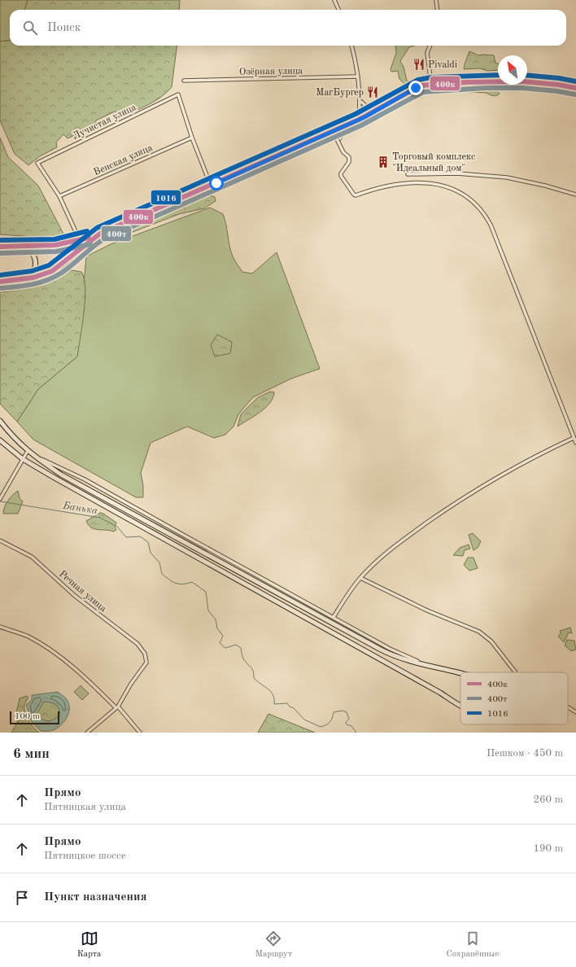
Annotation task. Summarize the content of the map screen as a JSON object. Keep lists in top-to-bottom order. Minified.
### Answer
{"streets":{"street":["Озёрная улица","Лучистая улица","Венская улица","Речная улица"]},"crossings":[["Лучистая улица","Венская улица"]],"water":["Банька"],"places":{"restaurant":["Pivaldi","МагБургер"],"building":["Торговый комплекс \"Идеальный дом\""]},"lines":["transit line 1016","transit line 400к","transit line 400т"],"legend":["400к","400т","1016"],"scale_bar":"100 m","north":"top left","page":{"search":"Поиск","scale":"100 m","heading":["6 мин","Пешком · 450 m"],"list":[["Прямо","Пятницкая улица","260 m"],["Прямо","Пятницкое шоссе","190 m"],"Пункт назначения"],"nav":["Карта","Маршрут","Сохранённые"]}}
